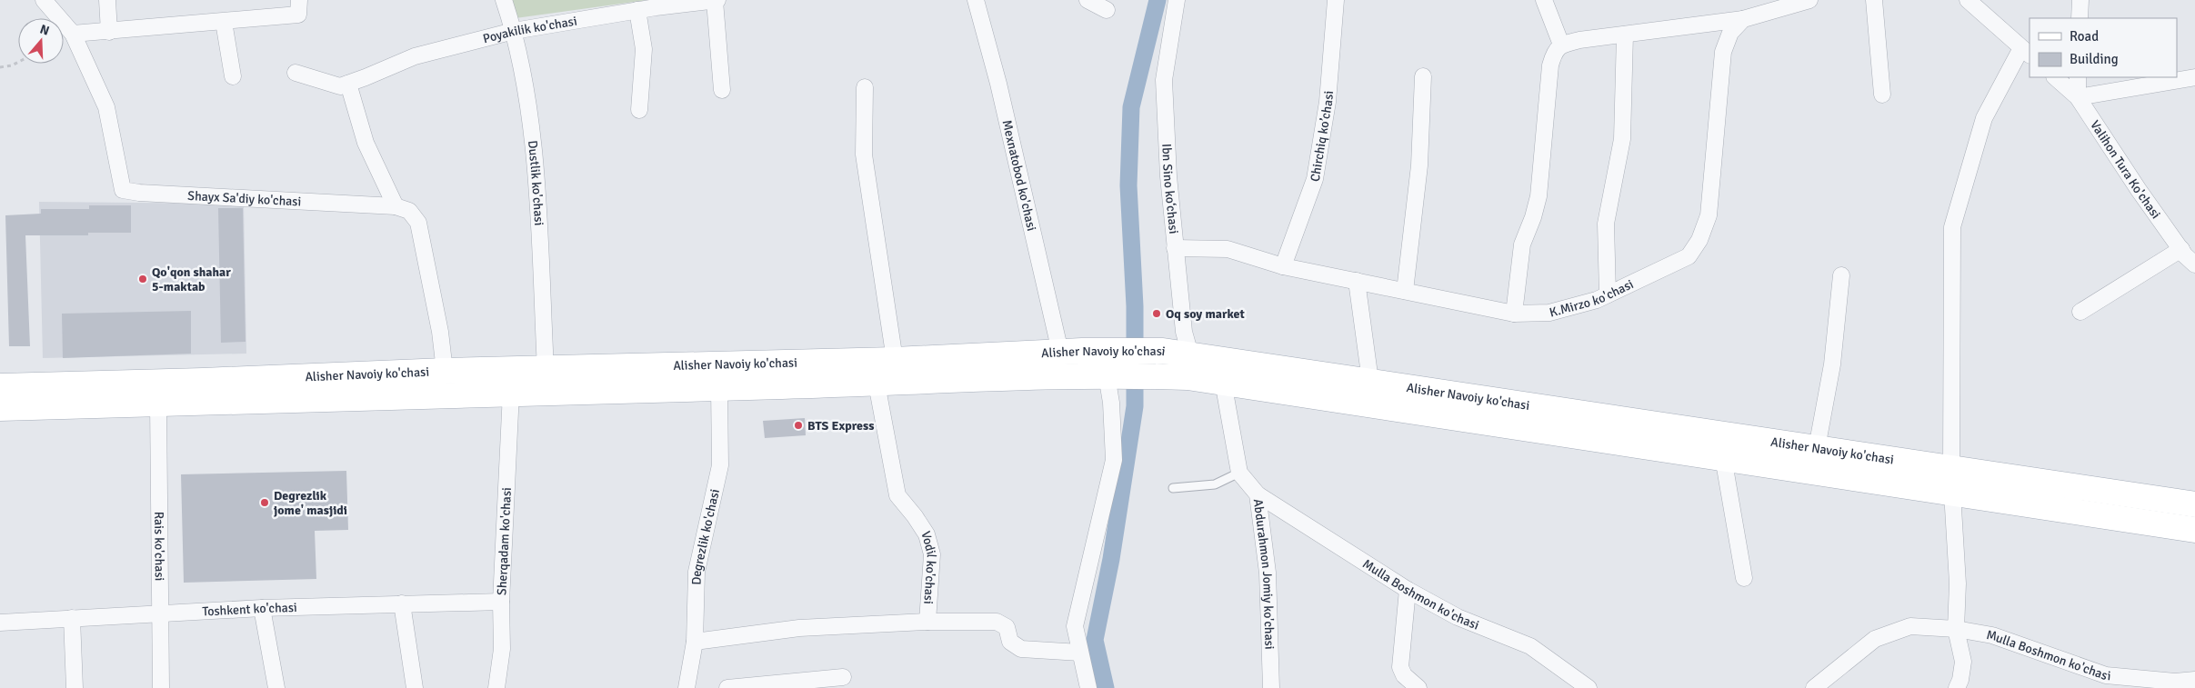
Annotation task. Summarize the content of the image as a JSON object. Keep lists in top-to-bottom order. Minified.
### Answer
{"streets":{"main road":["Alisher Navoiy ko'chasi"],"street":["Poyakilik ko'chasi","Chirchiq ko’chasi","Valihon Tura Ko'chasi","Mexnatobod ko'chasi","Dustlik ko'chasi","Ibn Sino ko‘chasi","Shayx Sa'diy ko'chasi","K.Mirzo ko'chasi","Degrezlik ko'chasi","Sherqadam ko'chasi","Rais ko'chasi","Vodil ko'chasi","Abdurahmon Jomiy ko'chasi","Mulla Boshmon ko'chasi","Toshkent ko'chasi"]},"crossings":[["Poyakilik ko'chasi","Dustlik ko'chasi"],["Chirchiq ko’chasi","K.Mirzo ko'chasi"],["Mexnatobod ko'chasi","Alisher Navoiy ko'chasi"],["Dustlik ko'chasi","Alisher Navoiy ko'chasi"],["Ibn Sino ko‘chasi","K.Mirzo ko'chasi"],["Ibn Sino ko‘chasi","Alisher Navoiy ko'chasi"],["Shayx Sa'diy ko'chasi","Alisher Navoiy ko'chasi"],["Alisher Navoiy ko'chasi","Degrezlik ko'chasi"],["Alisher Navoiy ko'chasi","Sherqadam ko'chasi"],["Alisher Navoiy ko'chasi","Rais ko'chasi"],["Alisher Navoiy ko'chasi","Vodil ko'chasi"],["Alisher Navoiy ko'chasi","Abdurahmon Jomiy ko'chasi"],["Sherqadam ko'chasi","Toshkent ko'chasi"],["Rais ko'chasi","Toshkent ko'chasi"],["Abdurahmon Jomiy ko'chasi","Mulla Boshmon ko'chasi"]],"places":["Qo'qon shahar 5-maktab","Oq soy market","BTS Express","Degrezlik jome' masjidi"],"legend":["Road","Building"],"north":"top"}
